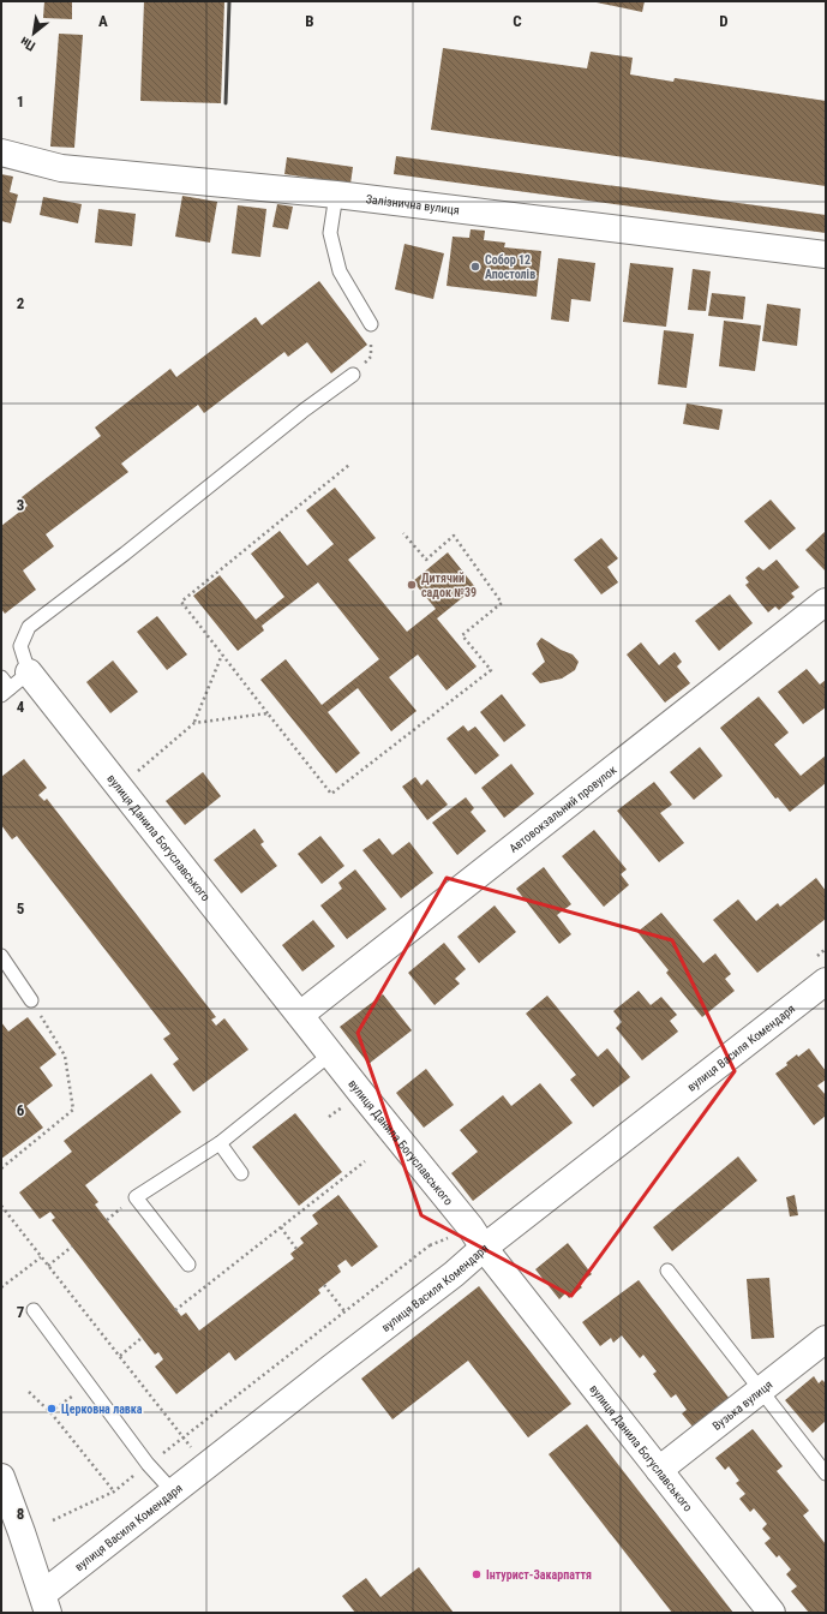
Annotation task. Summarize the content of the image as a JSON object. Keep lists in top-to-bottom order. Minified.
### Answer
{"streets":{"street":["Залізнична вулиця","Автовокзальний провулок","вулиця Данила Богуславського","вулиця Василя Комендаря","Вузька вулиця"]},"crossings":[["Автовокзальний провулок","вулиця Данила Богуславського"],["вулиця Данила Богуславського","вулиця Василя Комендаря"],["вулиця Данила Богуславського","Вузька вулиця"]],"places":["Собор 12 Апостолів","Дитячий садок №39","Церковна лавка","Інтурист-Закарпаття"],"north":"bottom left","grid":{"columns":["A","B","C","D"],"rows":["1","2","3","4","5","6","7","8"]}}
